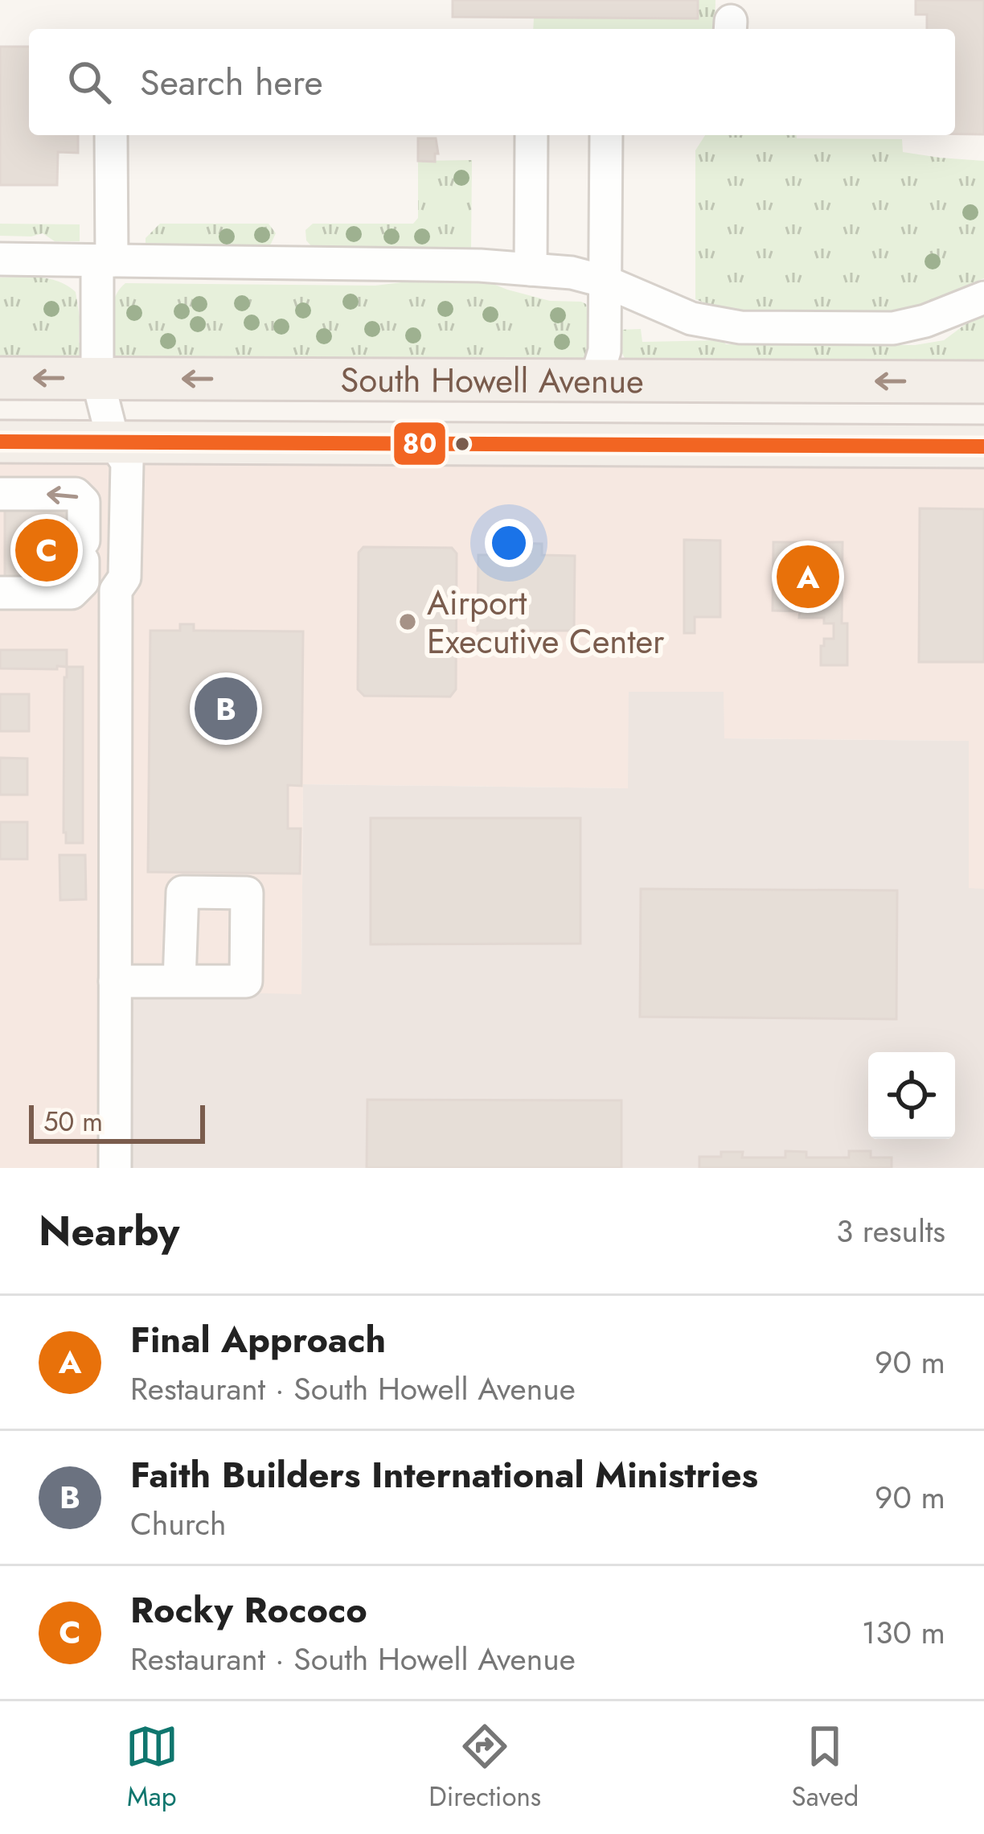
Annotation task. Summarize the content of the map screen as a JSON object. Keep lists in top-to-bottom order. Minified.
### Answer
{"streets":{"main road":["South Howell Avenue"]},"places":["Airport Executive Center"],"lines":["transit line 80"],"scale_bar":"50 m","page":{"search":"Search here","pins":["C","A","B"],"scale":"50 m","heading":["Nearby","3 results"],"list":[{"mark":"A","name":"Final Approach","note":"Restaurant · South Howell Avenue","value":"90 m"},{"mark":"B","name":"Faith Builders International Ministries","note":"Church","value":"90 m"},{"mark":"C","name":"Rocky Rococo","note":"Restaurant · South Howell Avenue","value":"130 m"}],"nav":["Map","Directions","Saved"]}}
